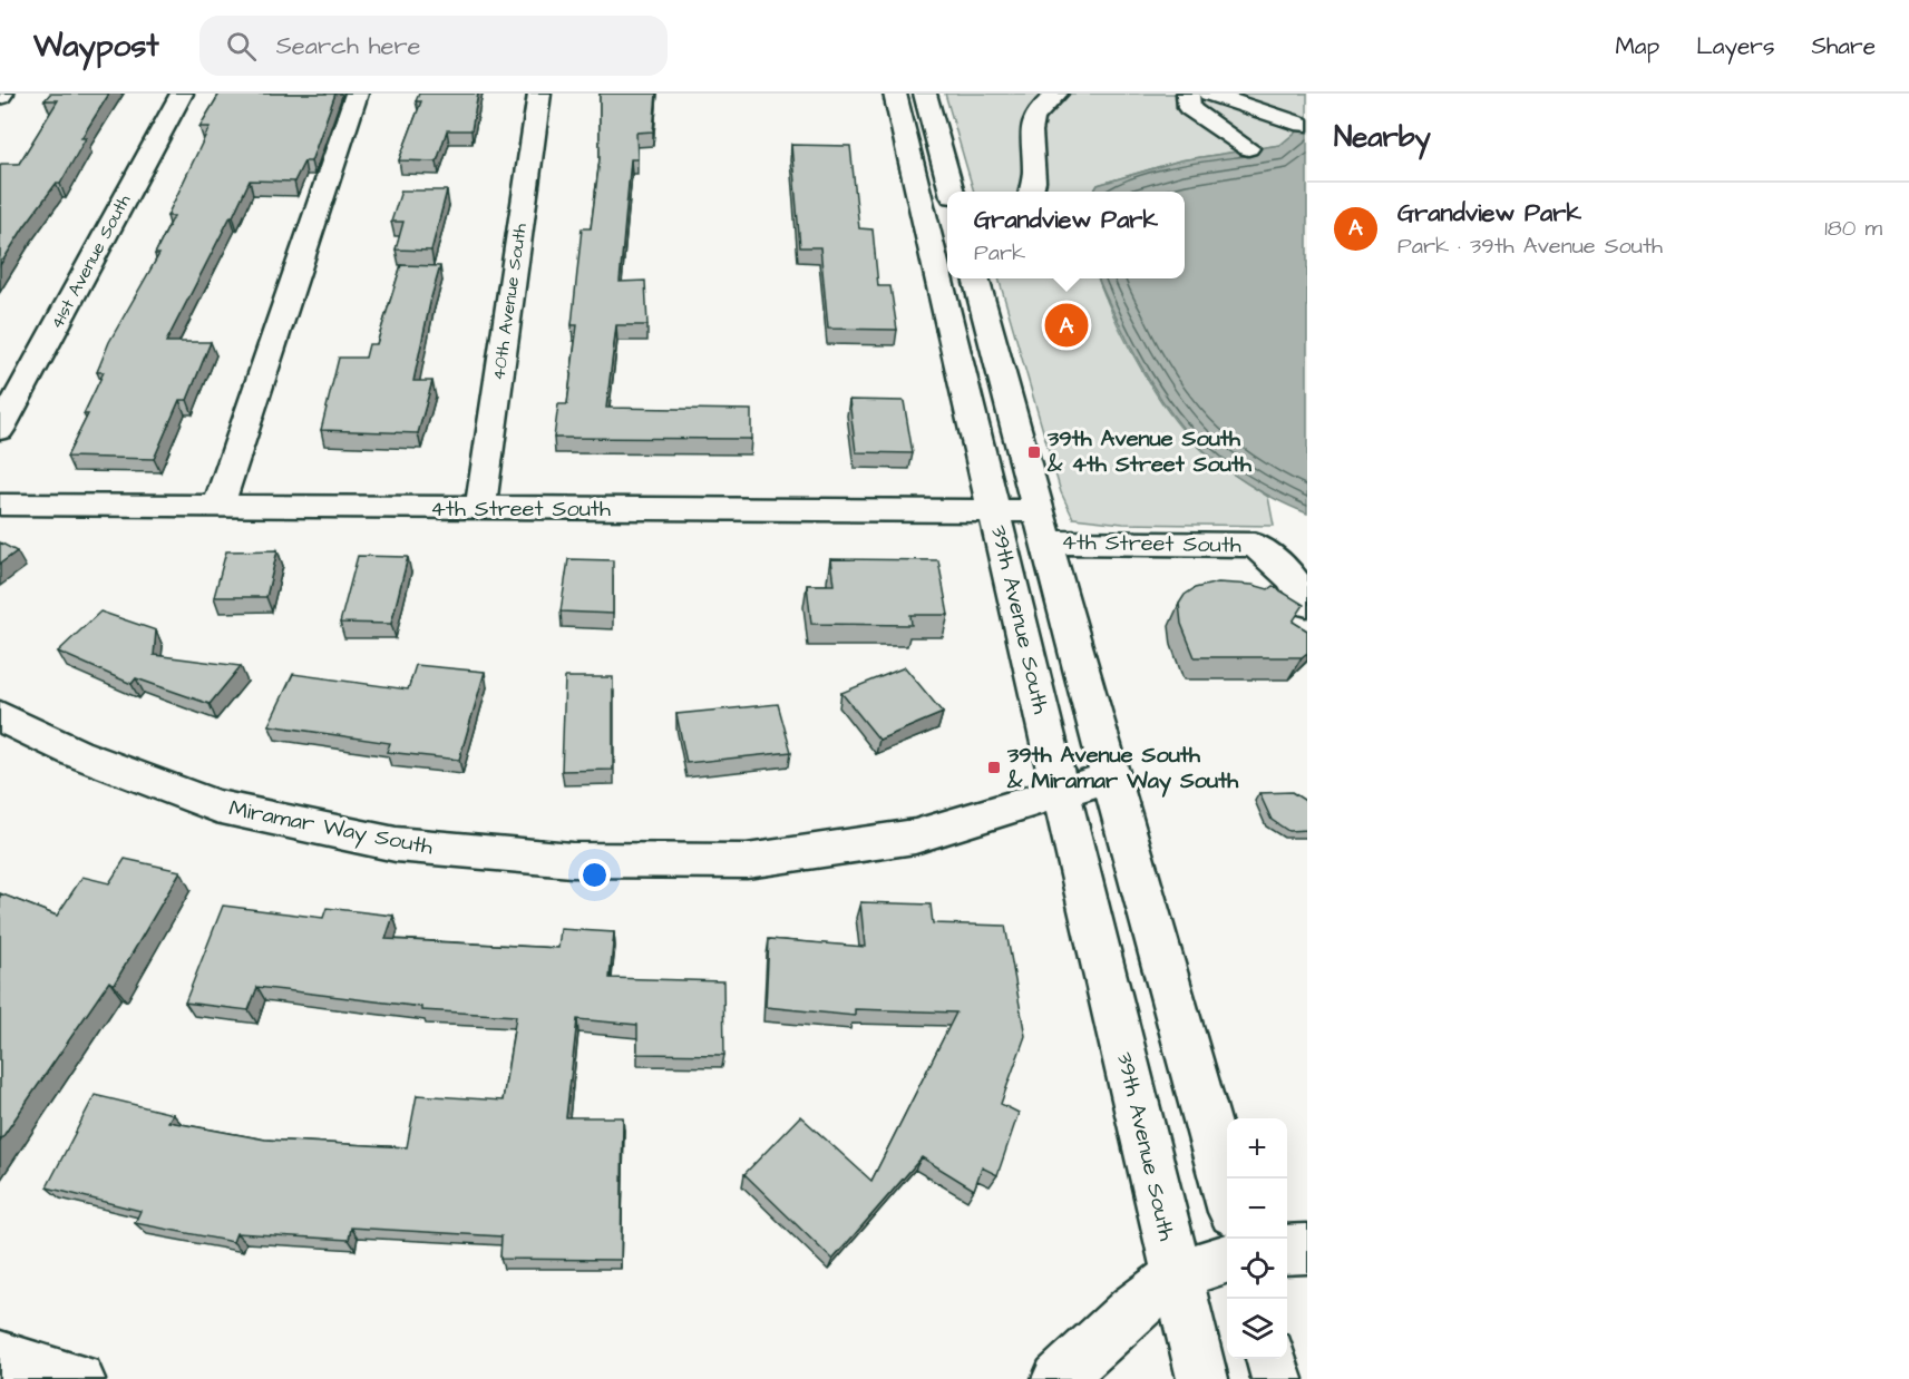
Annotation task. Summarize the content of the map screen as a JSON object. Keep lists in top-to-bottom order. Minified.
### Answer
{"streets":{"street":["41st Avenue South","40th Avenue South","4th Street South","39th Avenue South","Miramar Way South"]},"crossings":[["40th Avenue South","4th Street South"],["4th Street South","39th Avenue South"],["39th Avenue South","Miramar Way South"]],"places":{"transit":["39th Avenue South & 4th Street South","39th Avenue South & Miramar Way South"]},"page":{"header":"Waypost","search":"Search here","nav":["Map","Layers","Share"],"heading":"Nearby","list":[{"mark":"A","name":"Grandview Park","note":"Park · 39th Avenue South","value":"180 m"}],"popup":["Grandview Park","Park"],"pins":"A","map_buttons":["+","−"]}}
